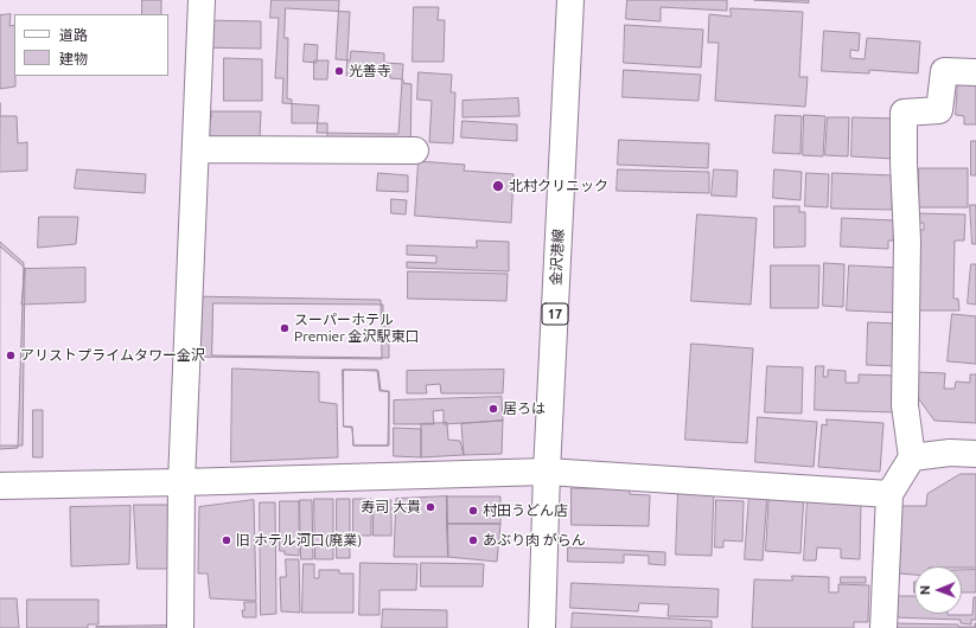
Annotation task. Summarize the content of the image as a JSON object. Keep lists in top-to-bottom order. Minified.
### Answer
{"streets":{"street":["金沢港線","17"]},"places":["光善寺","北村クリニック","スーパーホテル Premier 金沢駅東口","アリストプライムタワー金沢","居ろは","寿司 大貴","村田うどん店","旧 ホテル河口(廃業)","あぶり肉 がらん"],"legend":["道路","建物"],"north":"left"}
